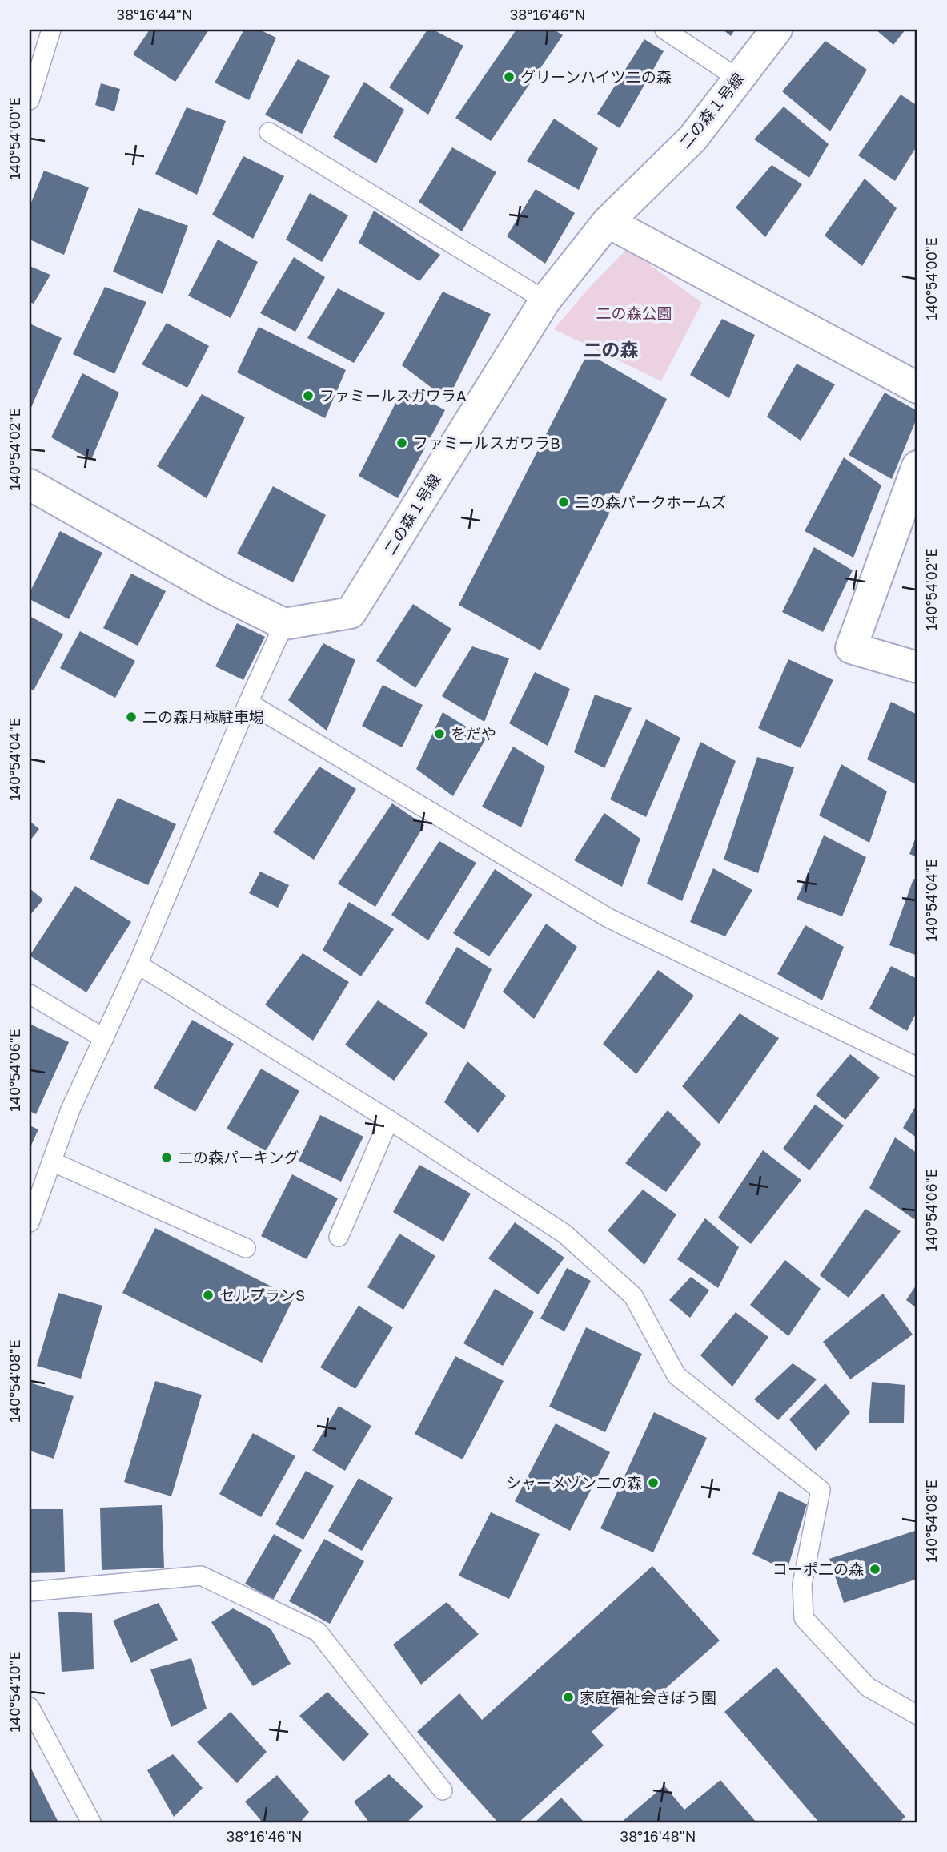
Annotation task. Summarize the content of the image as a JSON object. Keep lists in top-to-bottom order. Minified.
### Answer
{"streets":{"street":["二の森１号線"]},"districts":["二の森"],"parks":["二の森公園"],"places":["グリーンハイツ二の森","ファミールスガワラA","ファミールスガワラB","二の森パークホームズ","二の森月極駐車場","をだや","二の森パーキング","セルプランS","シャーメゾン二の森","コーポ二の森","家庭福祉会きぼう園"],"coordinates":["38°16'44\"N","38°16'46\"N","140°54'00\"E","140°54'02\"E","140°54'04\"E","140°54'06\"E","140°54'08\"E","140°54'10\"E","38°16'48\"N"]}
